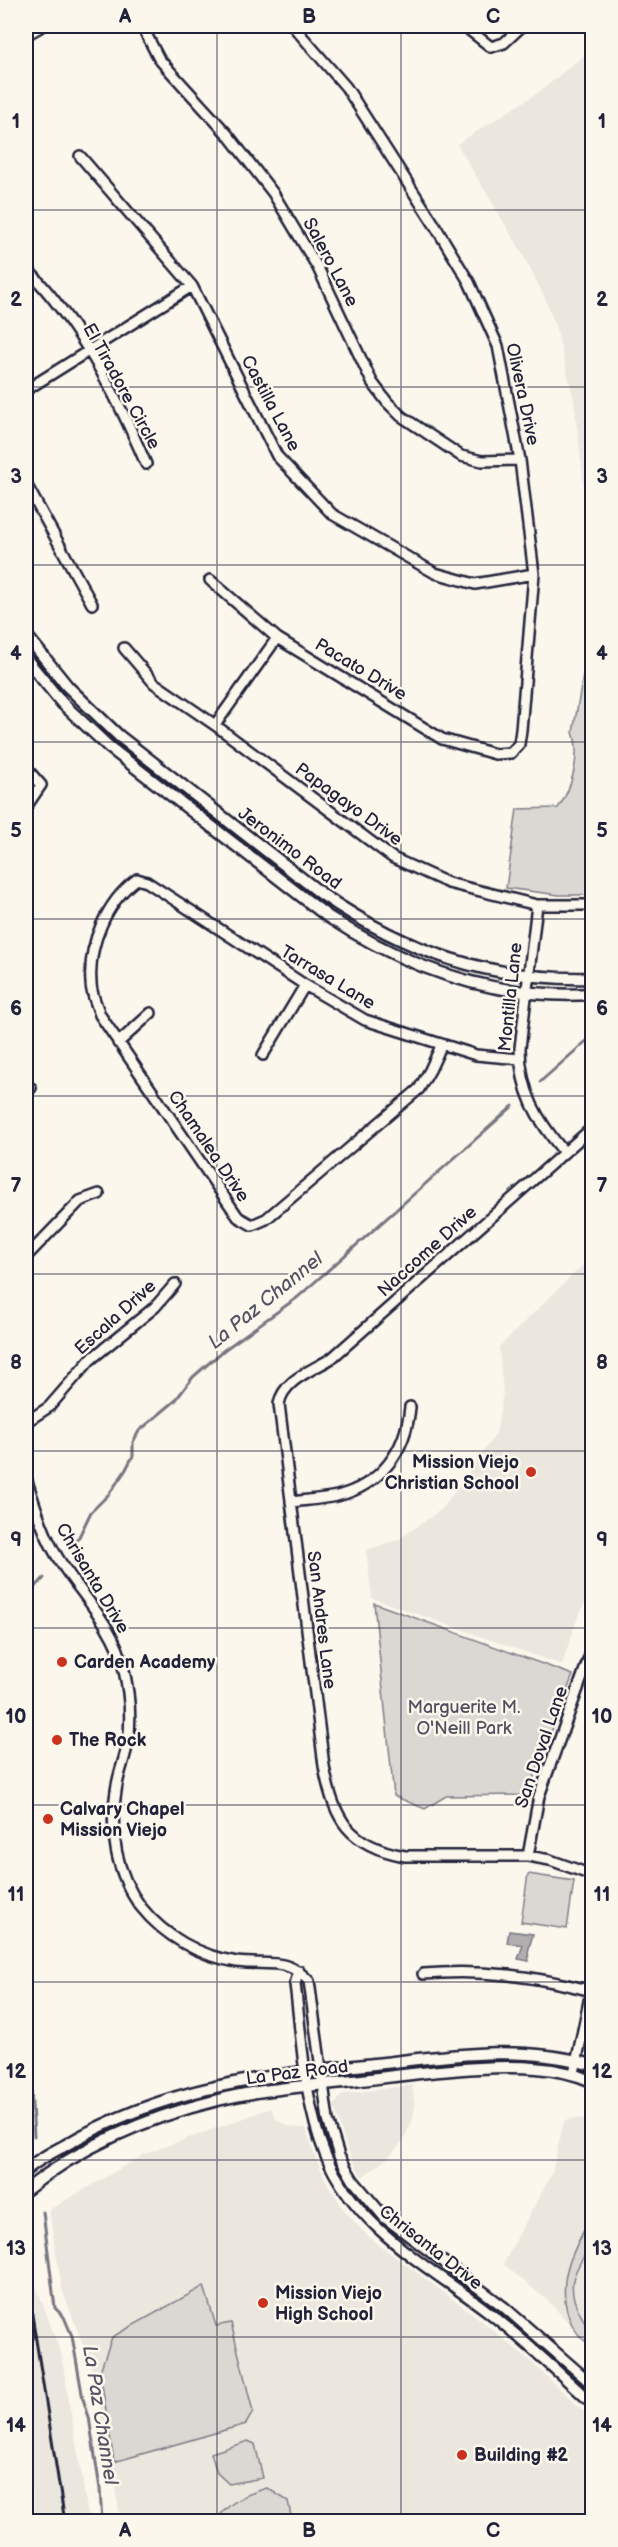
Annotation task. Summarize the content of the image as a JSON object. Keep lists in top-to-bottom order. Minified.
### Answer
{"streets":{"main road":["Jeronimo Road","La Paz Road"],"street":["Salero Lane","El Tiradore Circle","Olivera Drive","Castilla Lane","Pacato Drive","Papagayo Drive","Tarrasa Lane","Montilla Lane","Chamalea Drive","Naccome Drive","Escala Drive","Chrisanta Drive","San Andres Lane","San Doval Lane"]},"crossings":[["Salero Lane","Olivera Drive"],["Olivera Drive","Castilla Lane"],["Olivera Drive","Pacato Drive"],["Papagayo Drive","Montilla Lane"],["Jeronimo Road","Montilla Lane"],["Tarrasa Lane","Montilla Lane"],["Tarrasa Lane","Chamalea Drive"],["Montilla Lane","Naccome Drive"],["Naccome Drive","San Andres Lane"],["Chrisanta Drive","La Paz Road"],["San Andres Lane","San Doval Lane"]],"water":["La Paz Channel"],"parks":["Marguerite M. O'Neill Park"],"places":["Mission Viejo Christian School","Carden Academy","The Rock","Calvary Chapel Mission Viejo","Mission Viejo High School","Building #2"],"grid":{"columns":["A","B","C"],"rows":["1","2","3","4","5","6","7","8","9","10","11","12","13","14"]}}
